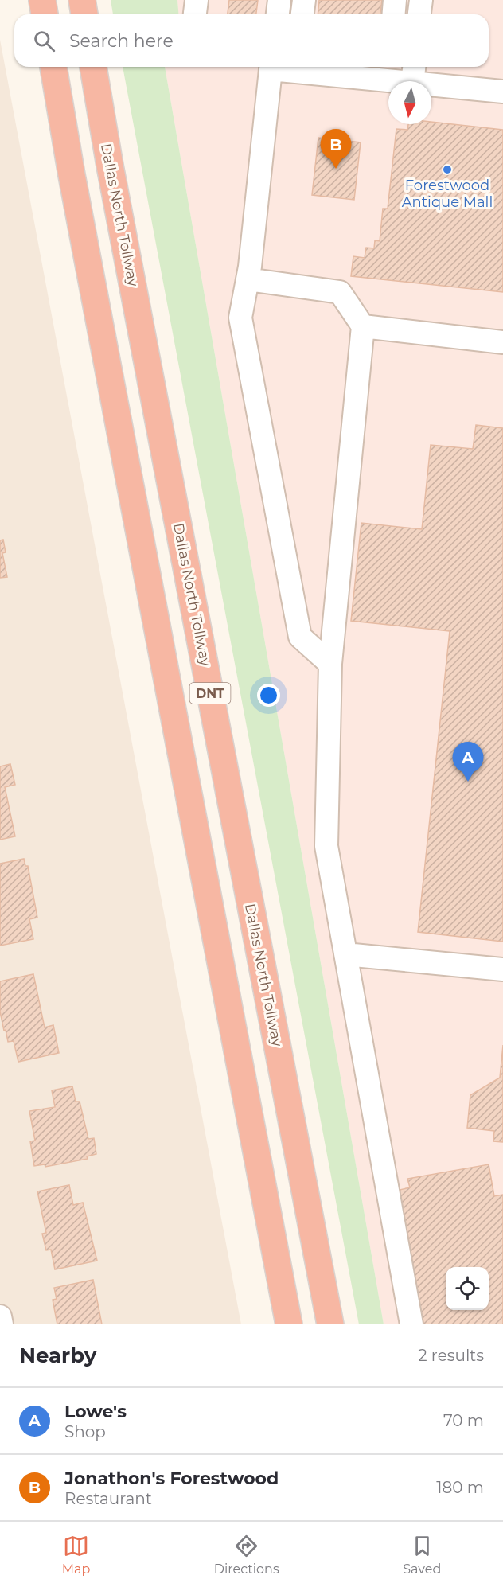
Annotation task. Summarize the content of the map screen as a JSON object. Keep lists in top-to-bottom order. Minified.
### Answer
{"streets":{"highway":["Dallas North Tollway","DNT"]},"places":["Forestwood Antique Mall"],"north":"bottom","page":{"search":"Search here","pins":["B","A"],"heading":["Nearby","2 results"],"list":[{"mark":"A","name":"Lowe's","note":"Shop","value":"70 m"},{"mark":"B","name":"Jonathon's Forestwood","note":"Restaurant","value":"180 m"}],"nav":["Map","Directions","Saved"]}}
